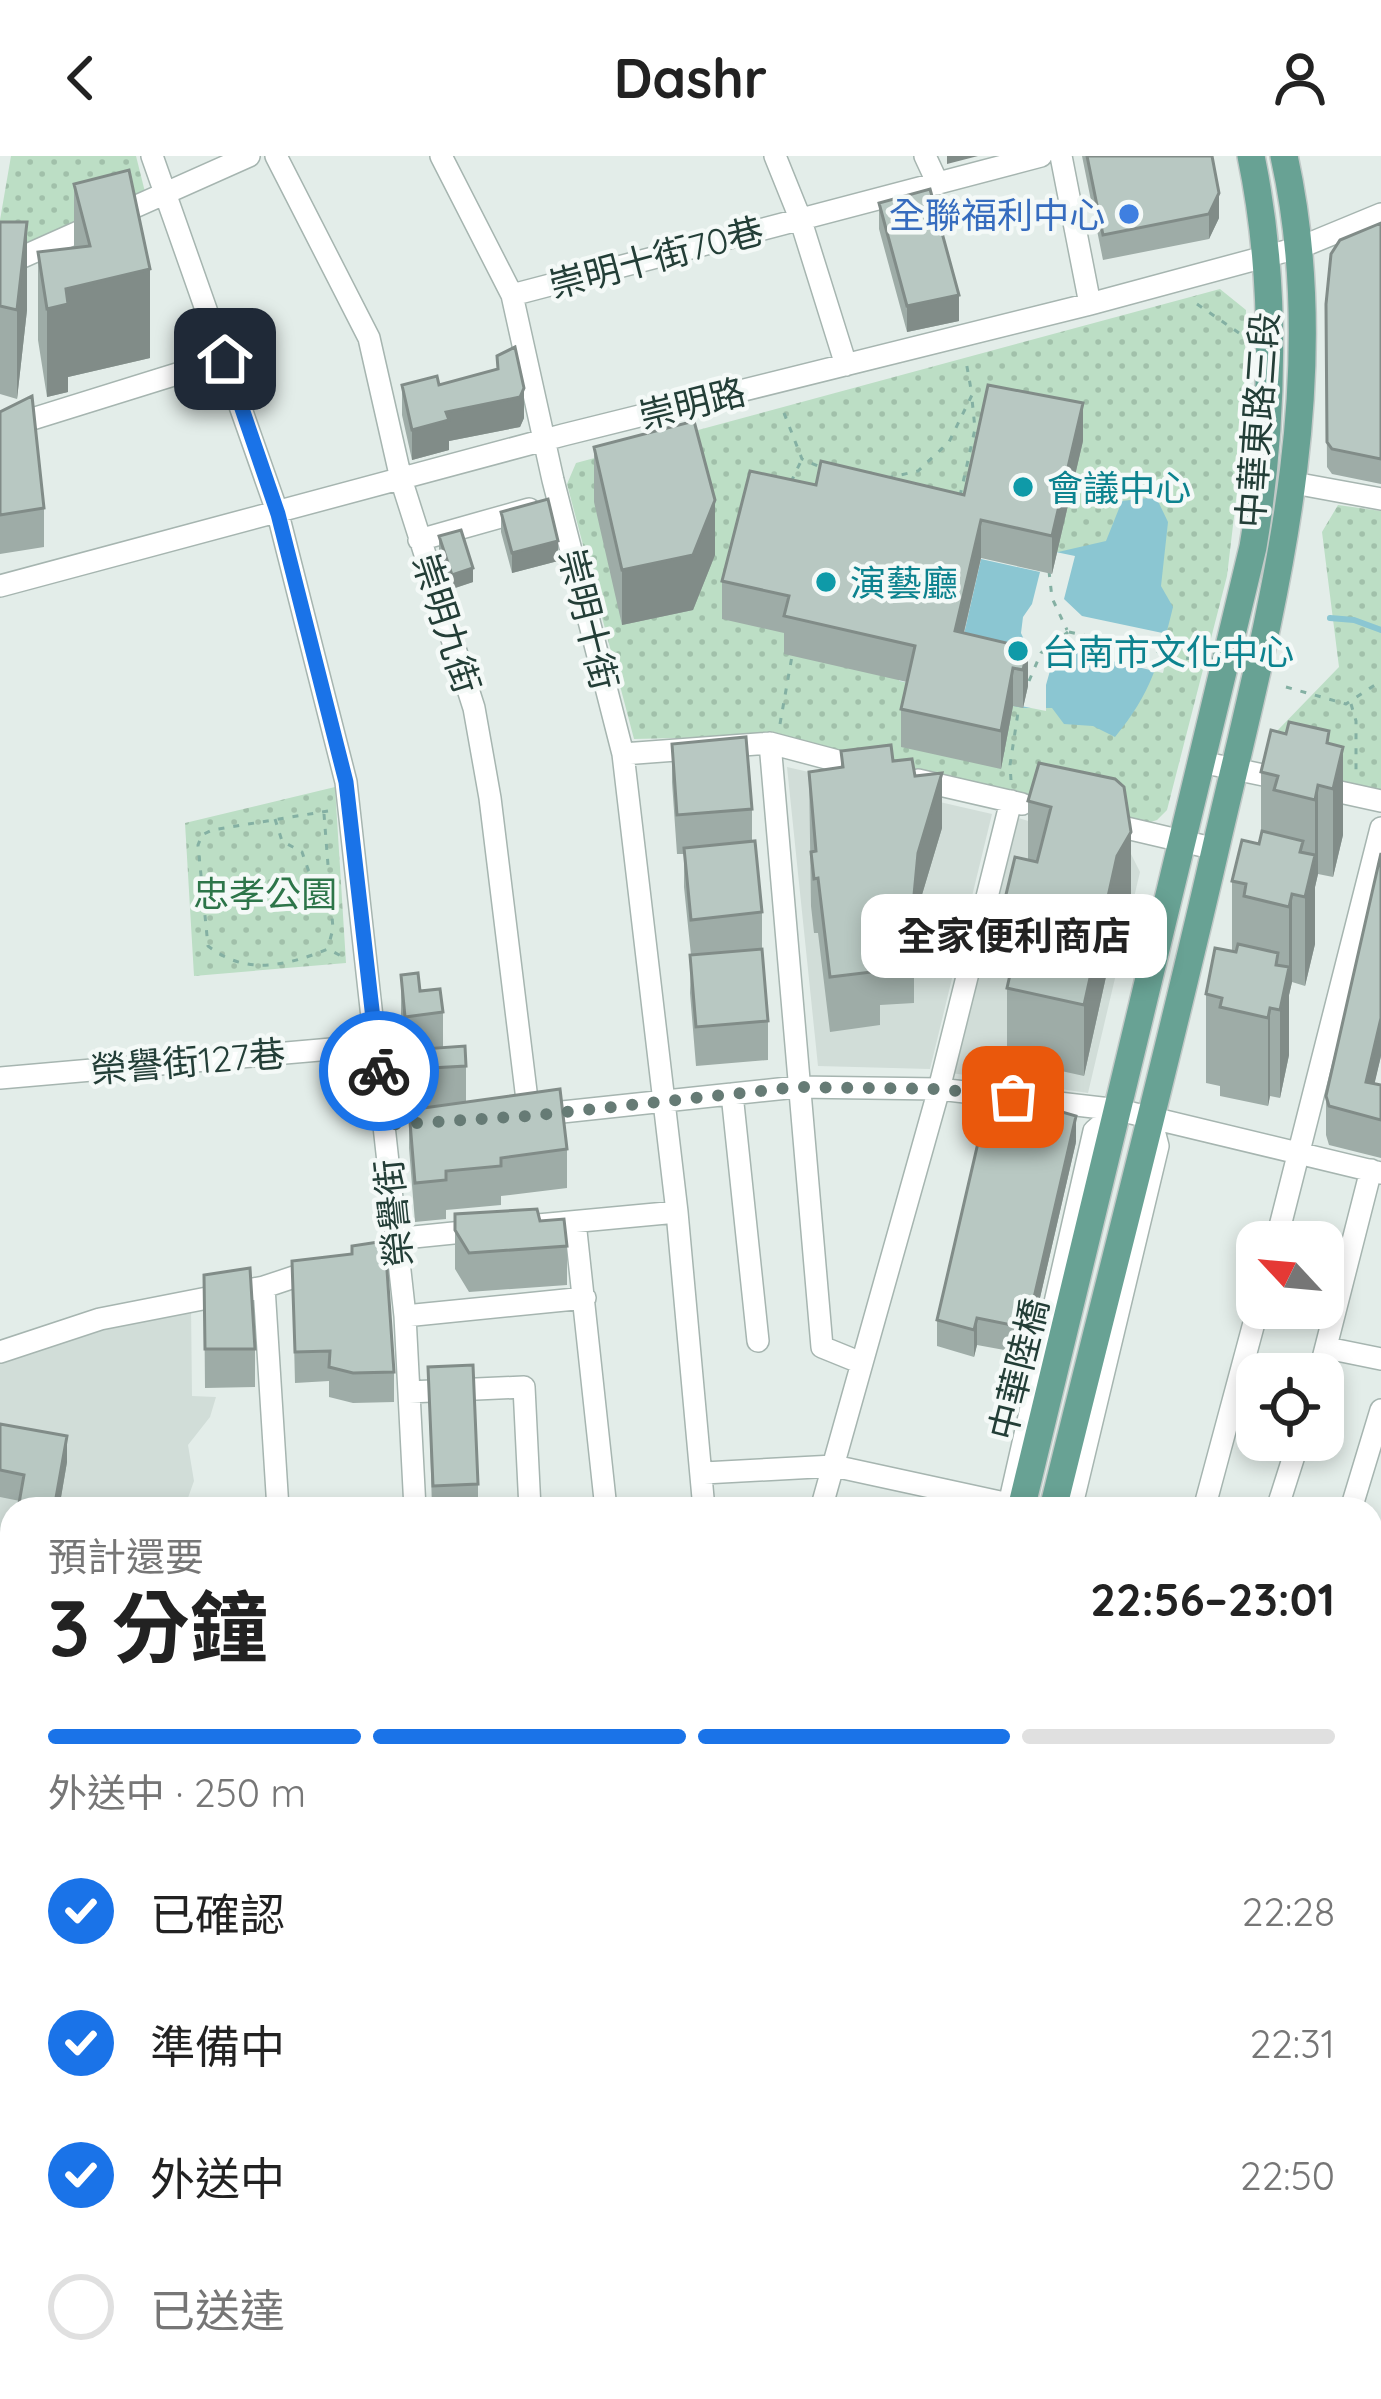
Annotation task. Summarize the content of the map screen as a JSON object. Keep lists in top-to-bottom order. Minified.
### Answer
{"streets":{"main road":["中華東路三段","中華陸橋"],"street":["崇明十街70巷","崇明路","崇明十街","崇明九街","榮譽街127巷","榮譽街"]},"crossings":[["崇明十街70巷","崇明十街"],["崇明路","中華東路三段"],["崇明路","崇明十街"],["崇明路","崇明九街"],["崇明路","榮譽街"],["中華東路三段","中華陸橋"],["崇明十街","崇明九街"],["榮譽街127巷","榮譽街"]],"parks":["忠孝公園"],"places":["全聯福利中心","會議中心","演藝廳","台南市文化中心","全家便利商店"],"north":"top left","page":{"header":"Dashr","bubble":"全家便利商店","heading":["3 分鐘","預計還要","22:56–23:01"],"bar":"外送中 · 250 m","list":[["已確認","22:28"],["準備中","22:31"],["外送中","22:50"],"已送達"]}}
